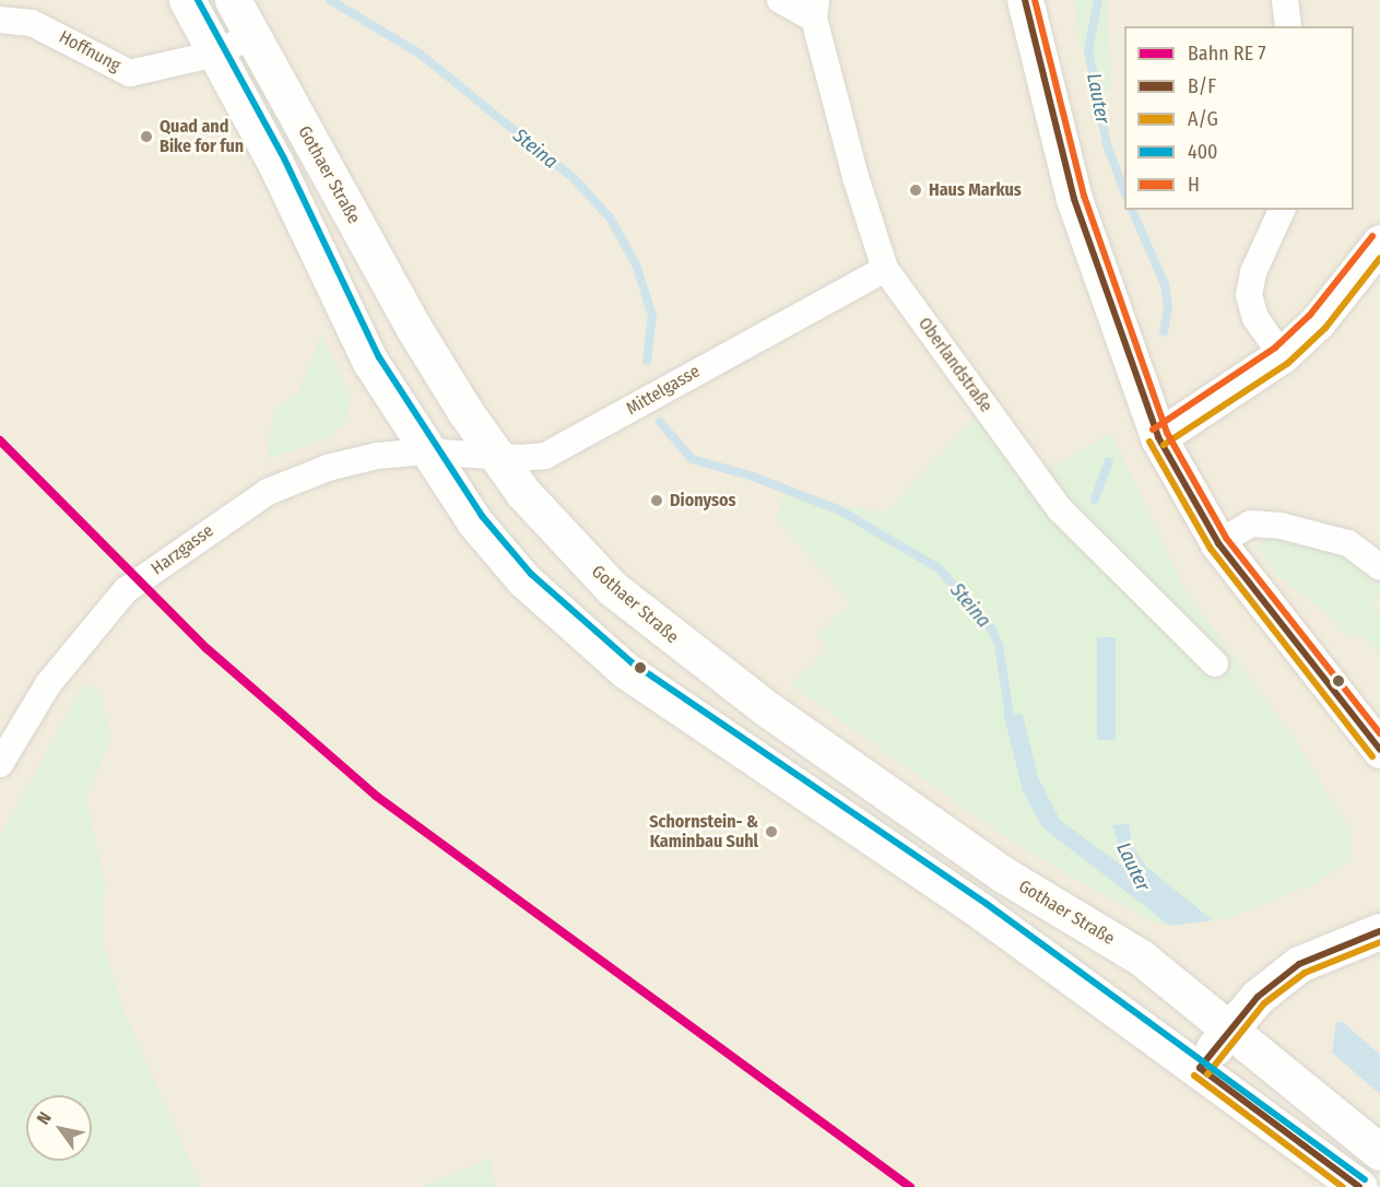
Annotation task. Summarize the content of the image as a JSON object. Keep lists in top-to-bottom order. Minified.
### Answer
{"streets":{"main road":["Gothaer Straße"],"street":["Hoffnung","Oberlandstraße","Mittelgasse","Harzgasse"]},"crossings":[["Hoffnung","Gothaer Straße"],["Gothaer Straße","Mittelgasse"],["Oberlandstraße","Mittelgasse"],["Mittelgasse","Harzgasse"]],"water":["Lauter","Steina"],"places":["Quad and Bike for fun","Haus Markus","Dionysos","Schornstein- & Kaminbau Suhl"],"lines":["transit line B/F","transit line 400","transit line H","transit line A/G"],"legend":["Bahn RE 7","B/F","A/G","400","H"],"north":"top left"}
